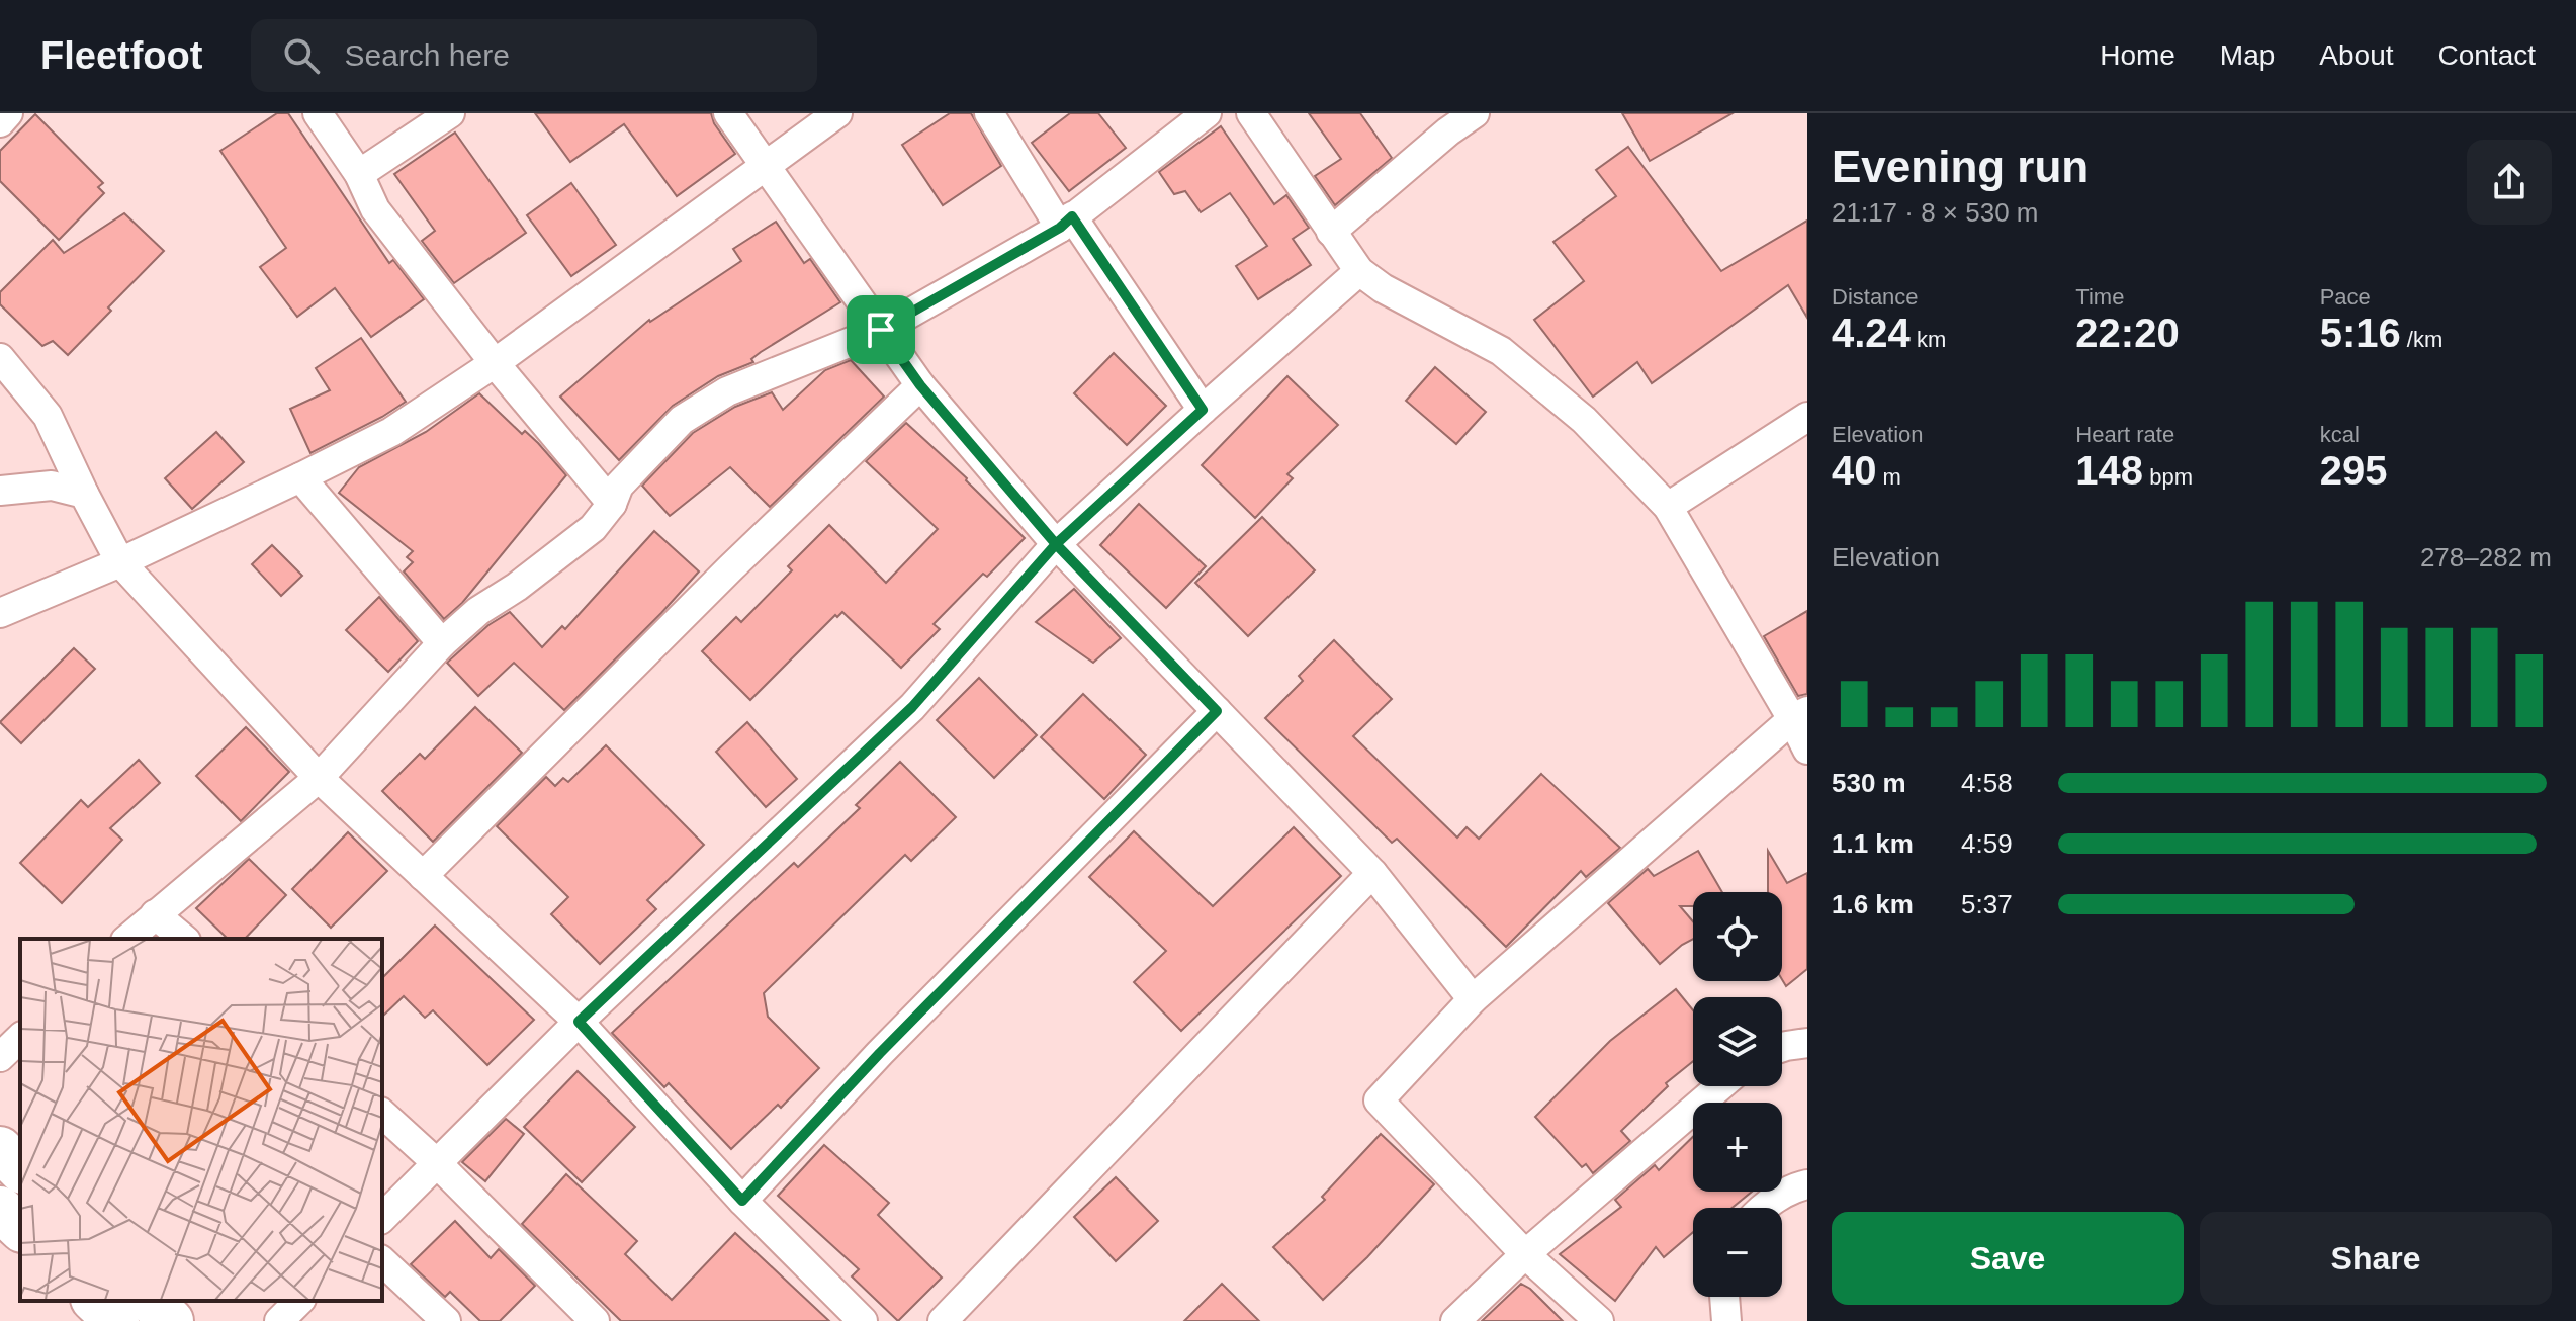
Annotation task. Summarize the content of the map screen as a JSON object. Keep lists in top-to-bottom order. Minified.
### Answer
{"page":{"header":"Fleetfoot","search":"Search here","nav":["Home","Map","About","Contact"],"heading":["Evening run","21:17 · 8 × 530 m"],"stats":[["Distance","4.24 km"],["Time","22:20"],["Pace","5:16 /km"],["Elevation","40 m"],["Heart rate","148 bpm"],["kcal","295"]],"chart":["Elevation","278–282 m"],"list":[{"name":"530 m","note":"4:58"},{"name":"1.1 km","note":"4:59"},{"name":"1.6 km","note":"5:37"}],"map_buttons":["+","−"],"buttons":["Save","Share"]}}
